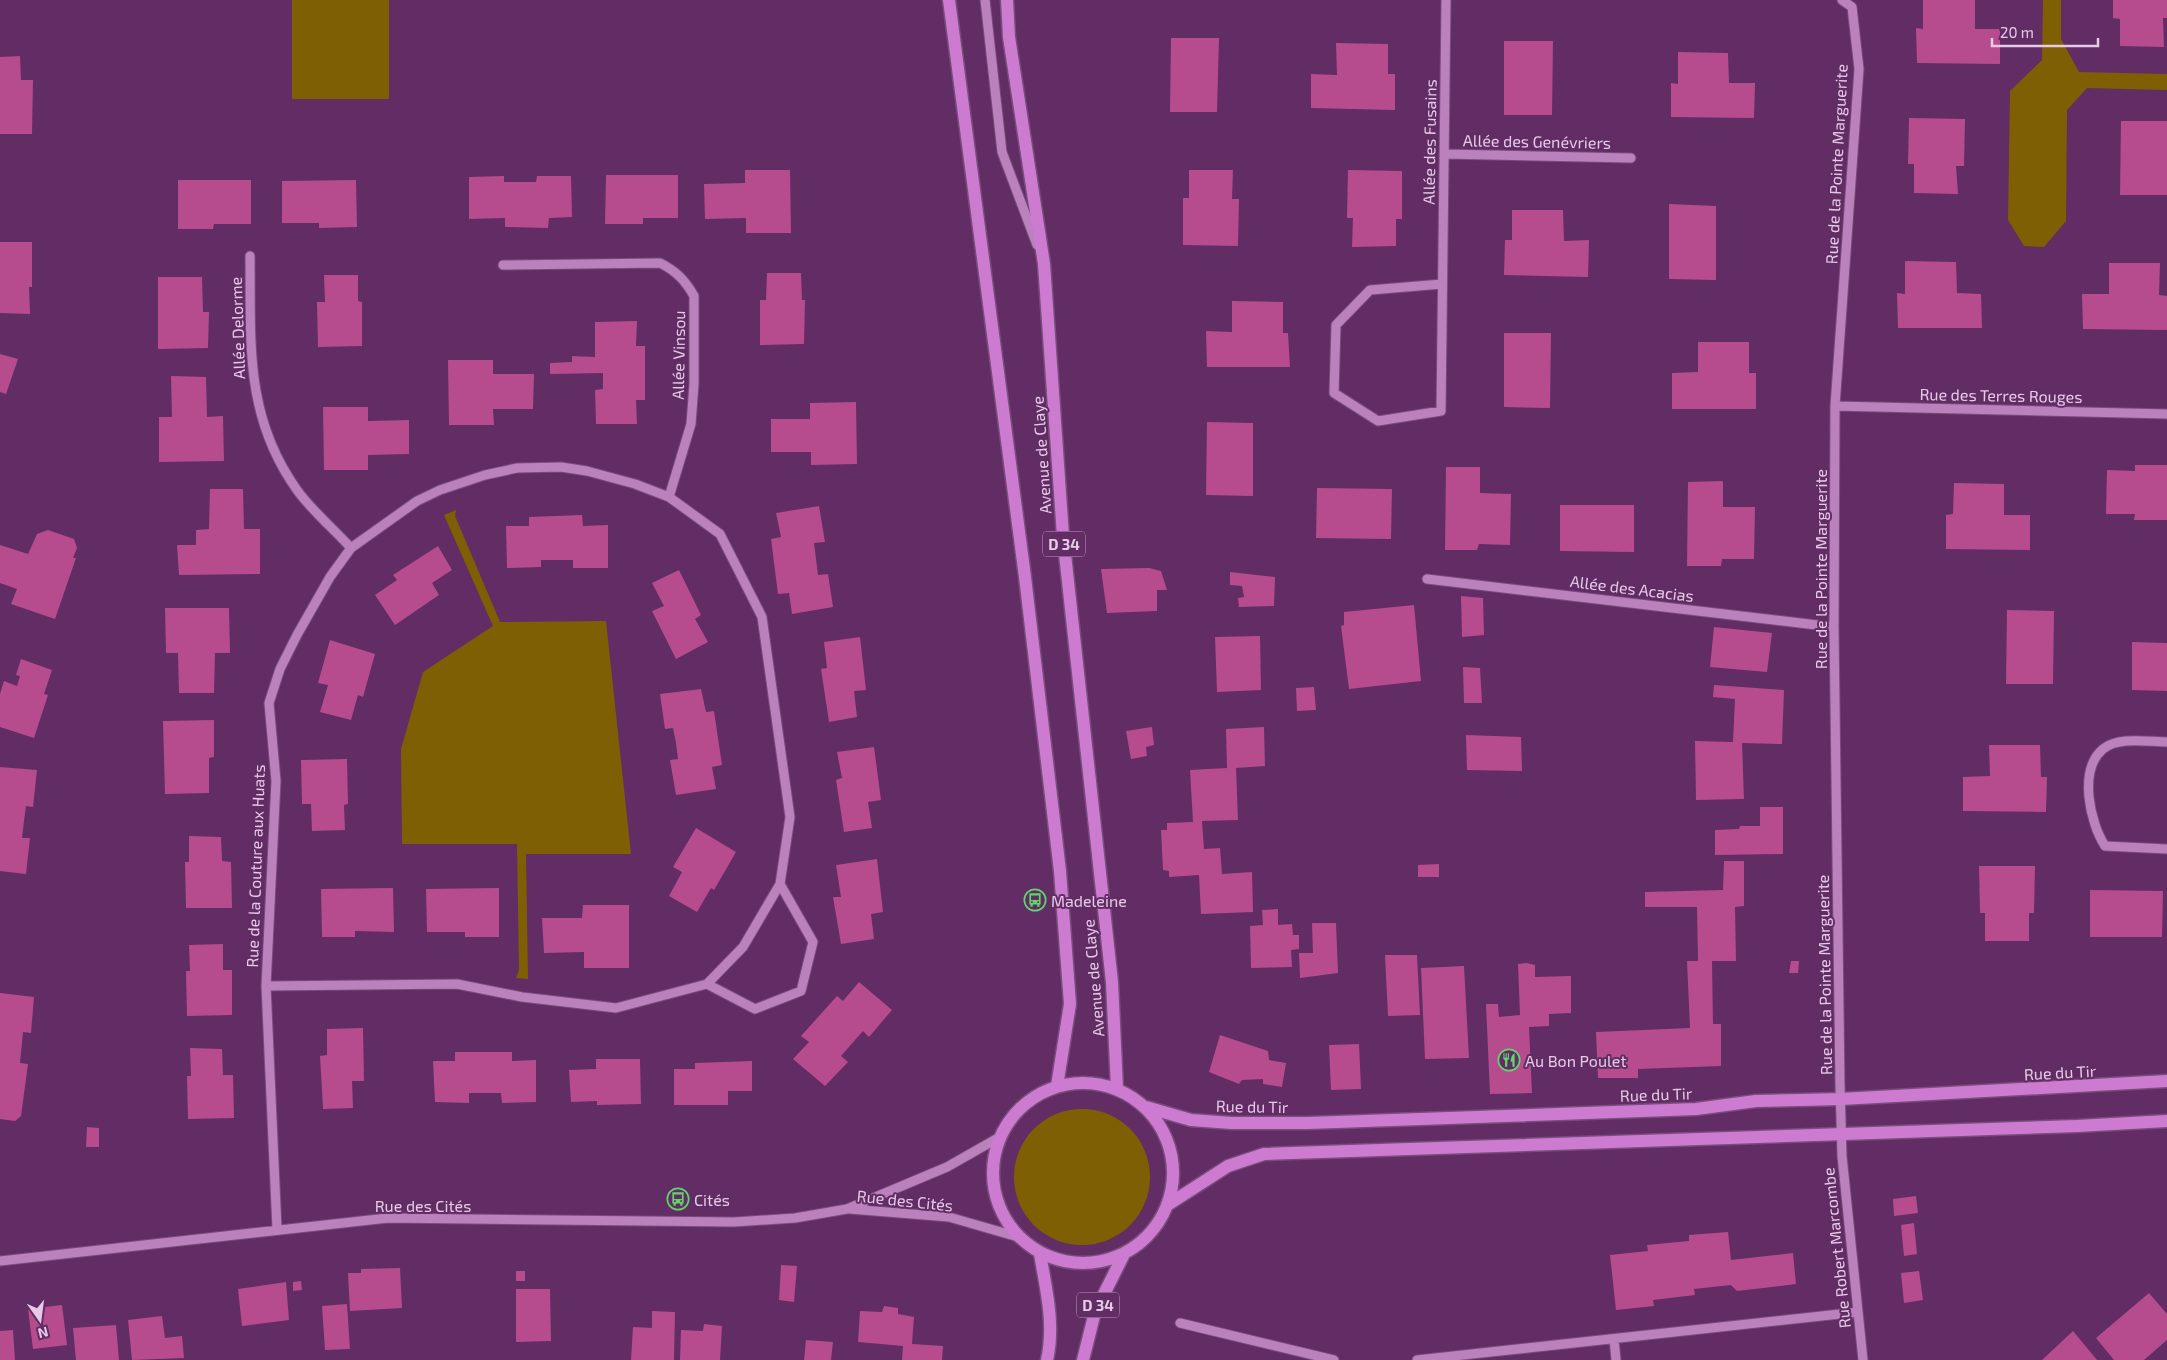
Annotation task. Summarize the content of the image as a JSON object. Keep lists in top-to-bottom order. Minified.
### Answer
{"streets":{"main road":["Avenue de Claye","D 34","Rue du Tir"],"street":["Allée des Genévriers","Allée des Fusains","Rue de la Pointe Marguerite","Allée Delorme","Allée Vinsou","Rue des Terres Rouges","Allée des Acacias","Rue de la Couture aux Huats","Rue des Cités","Rue Robert Marcombe"]},"crossings":[["Allée des Genévriers","Allée des Fusains"],["Rue de la Pointe Marguerite","Rue des Terres Rouges"],["Rue de la Pointe Marguerite","Allée des Acacias"],["Rue de la Pointe Marguerite","Rue du Tir"],["Rue de la Pointe Marguerite","Rue Robert Marcombe"],["Allée Delorme","Rue de la Couture aux Huats"],["Allée Vinsou","Rue de la Couture aux Huats"],["Rue de la Couture aux Huats","Rue des Cités"]],"places":{"bus stop":["Madeleine","Cités"],"restaurant":["Au Bon Poulet"]},"scale_bar":"20 m","north":"bottom"}
